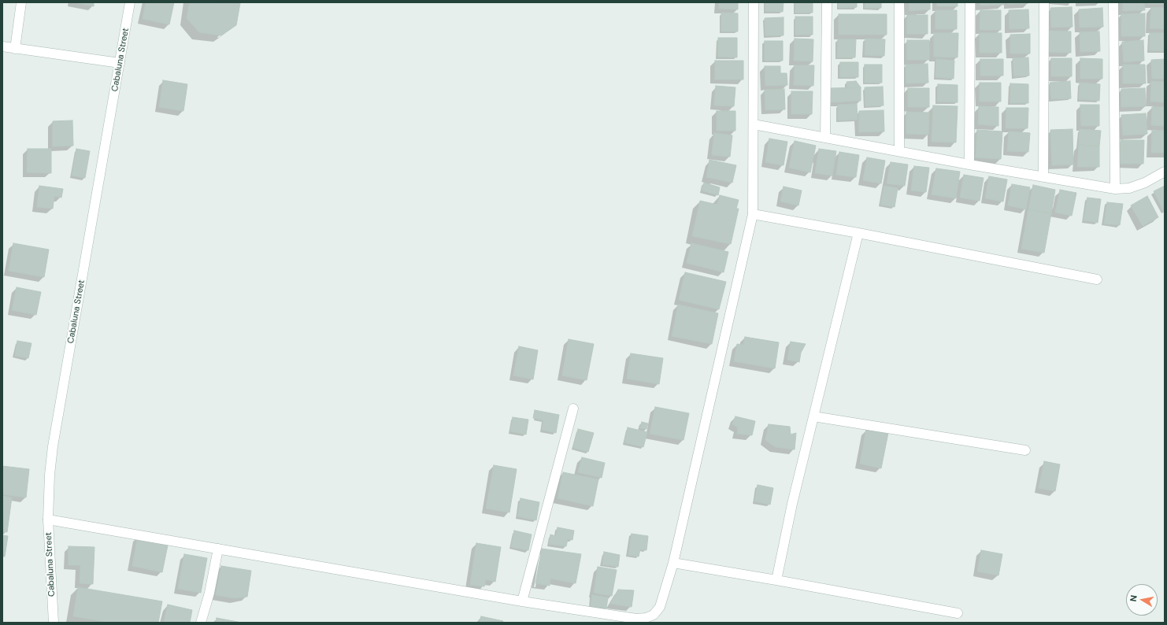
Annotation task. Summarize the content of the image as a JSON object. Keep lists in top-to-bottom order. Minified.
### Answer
{"streets":{"street":["Cabaluna Street"]},"north":"left"}
